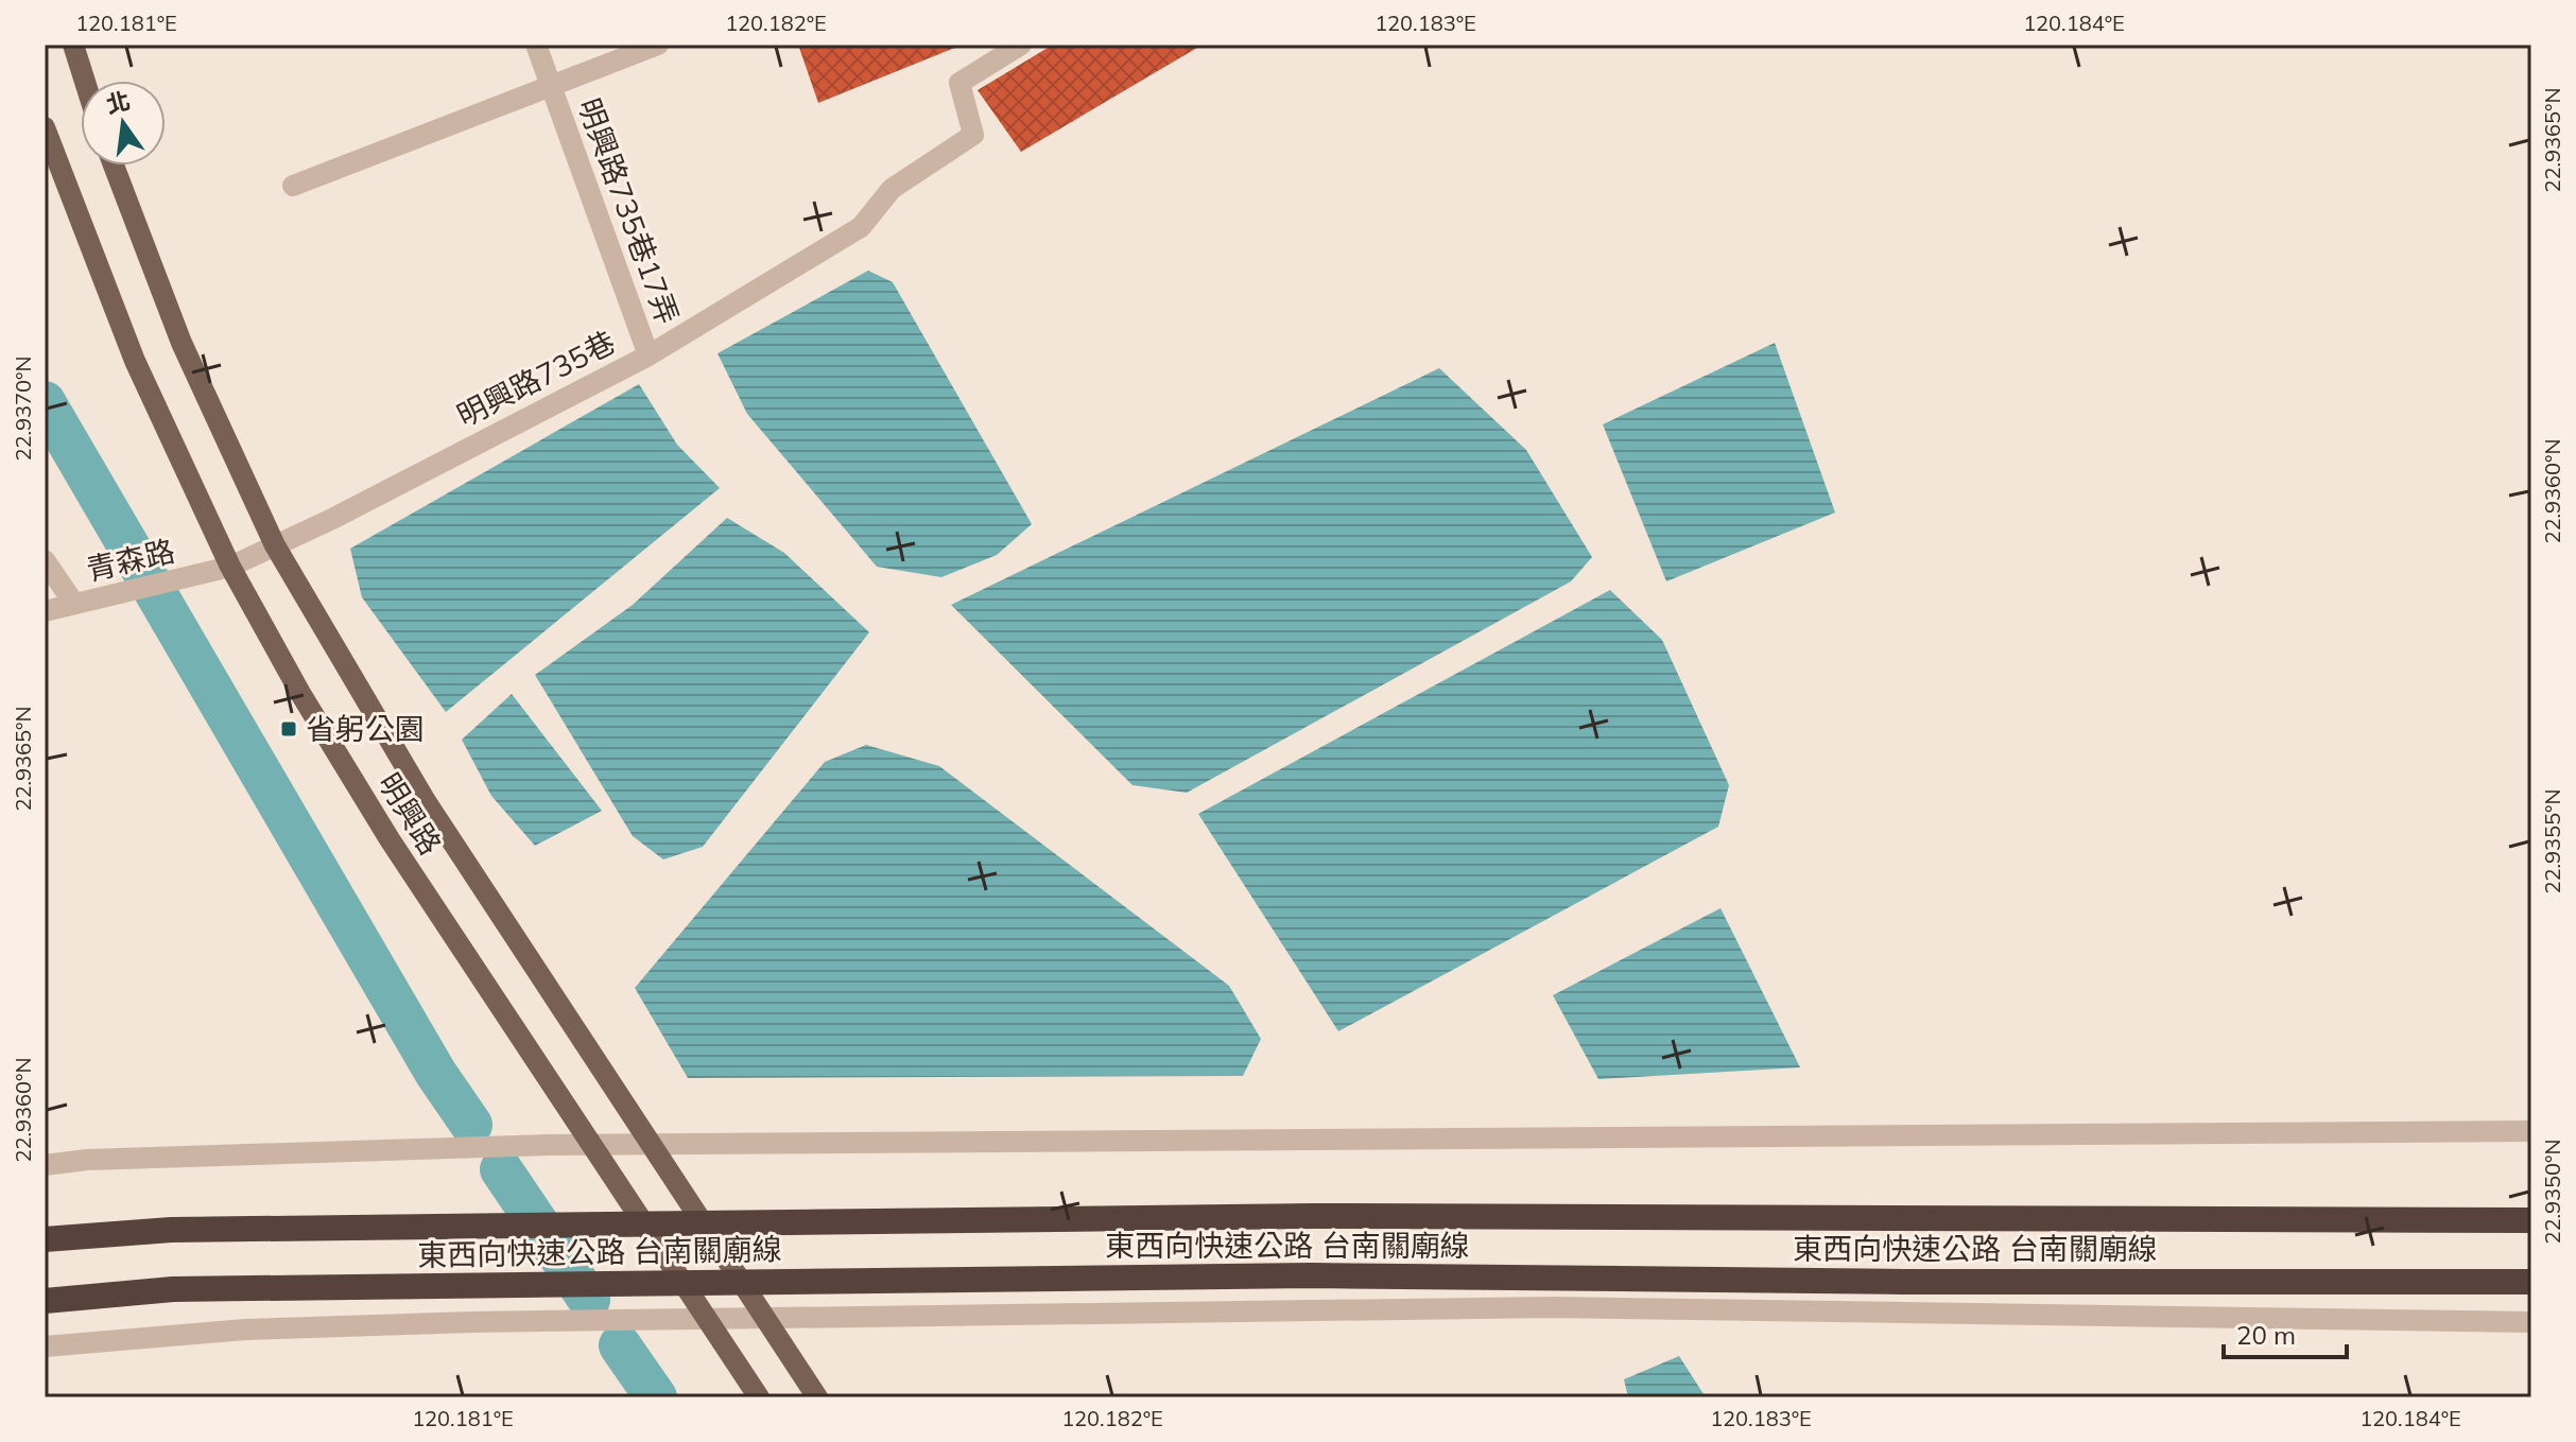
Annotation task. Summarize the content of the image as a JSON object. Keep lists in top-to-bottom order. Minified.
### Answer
{"streets":{"highway":["東西向快速公路 台南關廟線"],"main road":["明興路"],"street":["明興路735巷17弄","明興路735巷","青森路"]},"crossings":[["明興路735巷17弄","明興路735巷"],["明興路735巷","青森路"],["明興路735巷","明興路"],["青森路","明興路"]],"places":{"transit":["省躬公園"]},"scale_bar":"20 m","north":"top","coordinates":["120.181°E","120.182°E","120.183°E","120.184°E","22.9365°N","22.9370°N","22.9360°N","22.9355°N","22.9350°N"]}
